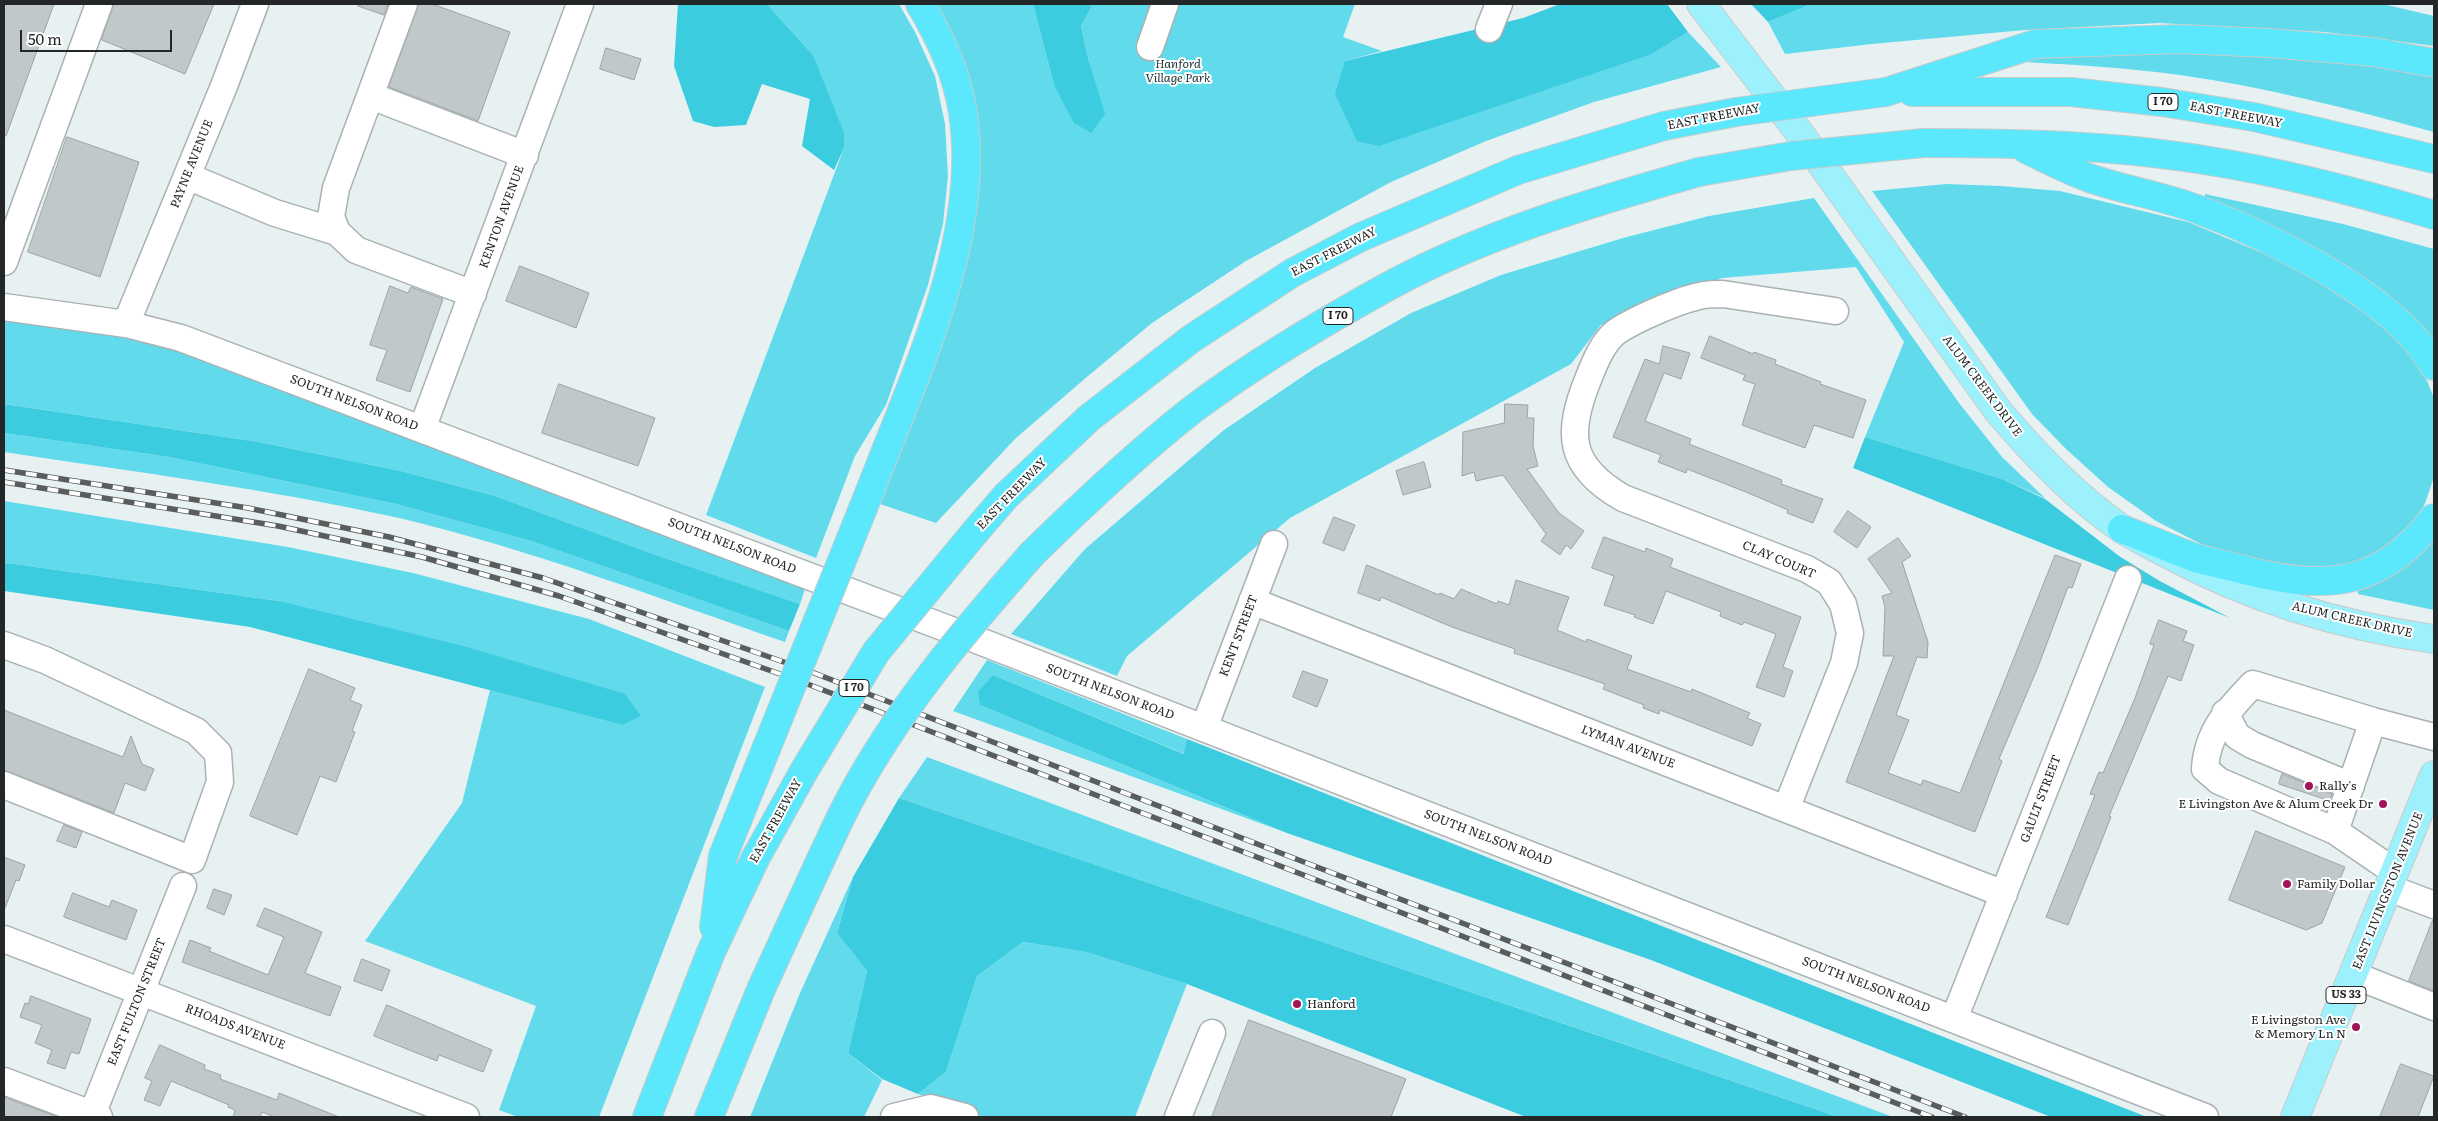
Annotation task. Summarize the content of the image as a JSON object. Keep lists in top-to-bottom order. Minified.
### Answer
{"streets":{"highway":["I 70","EAST FREEWAY"],"main road":["ALUM CREEK DRIVE","EAST LIVINGSTON AVENUE","US 33"],"street":["PAYNE AVENUE","KENTON AVENUE","SOUTH NELSON ROAD","CLAY COURT","KENT STREET","LYMAN AVENUE","GAULT STREET","EAST FULTON STREET","RHOADS AVENUE"]},"crossings":[["PAYNE AVENUE","SOUTH NELSON ROAD"],["KENTON AVENUE","SOUTH NELSON ROAD"],["SOUTH NELSON ROAD","KENT STREET"],["SOUTH NELSON ROAD","GAULT STREET"],["CLAY COURT","LYMAN AVENUE"],["KENT STREET","LYMAN AVENUE"],["LYMAN AVENUE","GAULT STREET"],["EAST FULTON STREET","RHOADS AVENUE"]],"parks":["Hanford Village Park"],"places":["Rally's","E Livingston Ave & Alum Creek Dr","Family Dollar","Hanford","E Livingston Ave & Memory Ln N"],"scale_bar":"50 m"}
